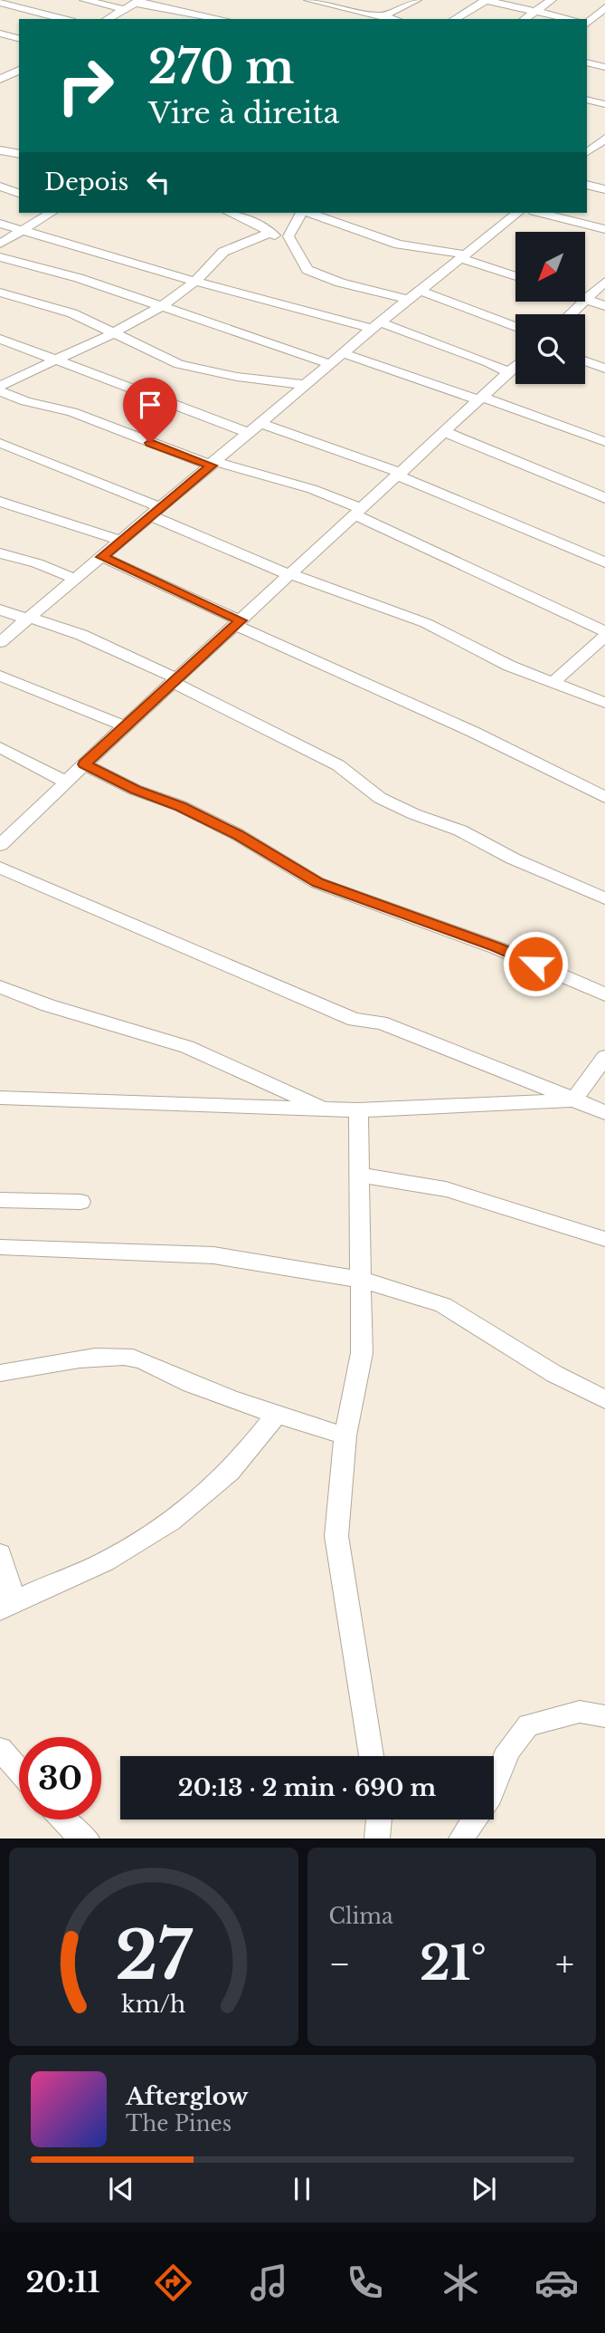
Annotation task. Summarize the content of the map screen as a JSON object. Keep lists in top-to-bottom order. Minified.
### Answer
{"north":"bottom left","page":{"turn":["270 m","Vire à direita"],"then":"Depois","limit":"30","trip":"20:13 · 2 min · 690 m","tile":"Clima","heat":["−","21°","+"],"song":["Afterglow","The Pines"],"tabs":"20:11","gauge":["27","km/h"]}}
